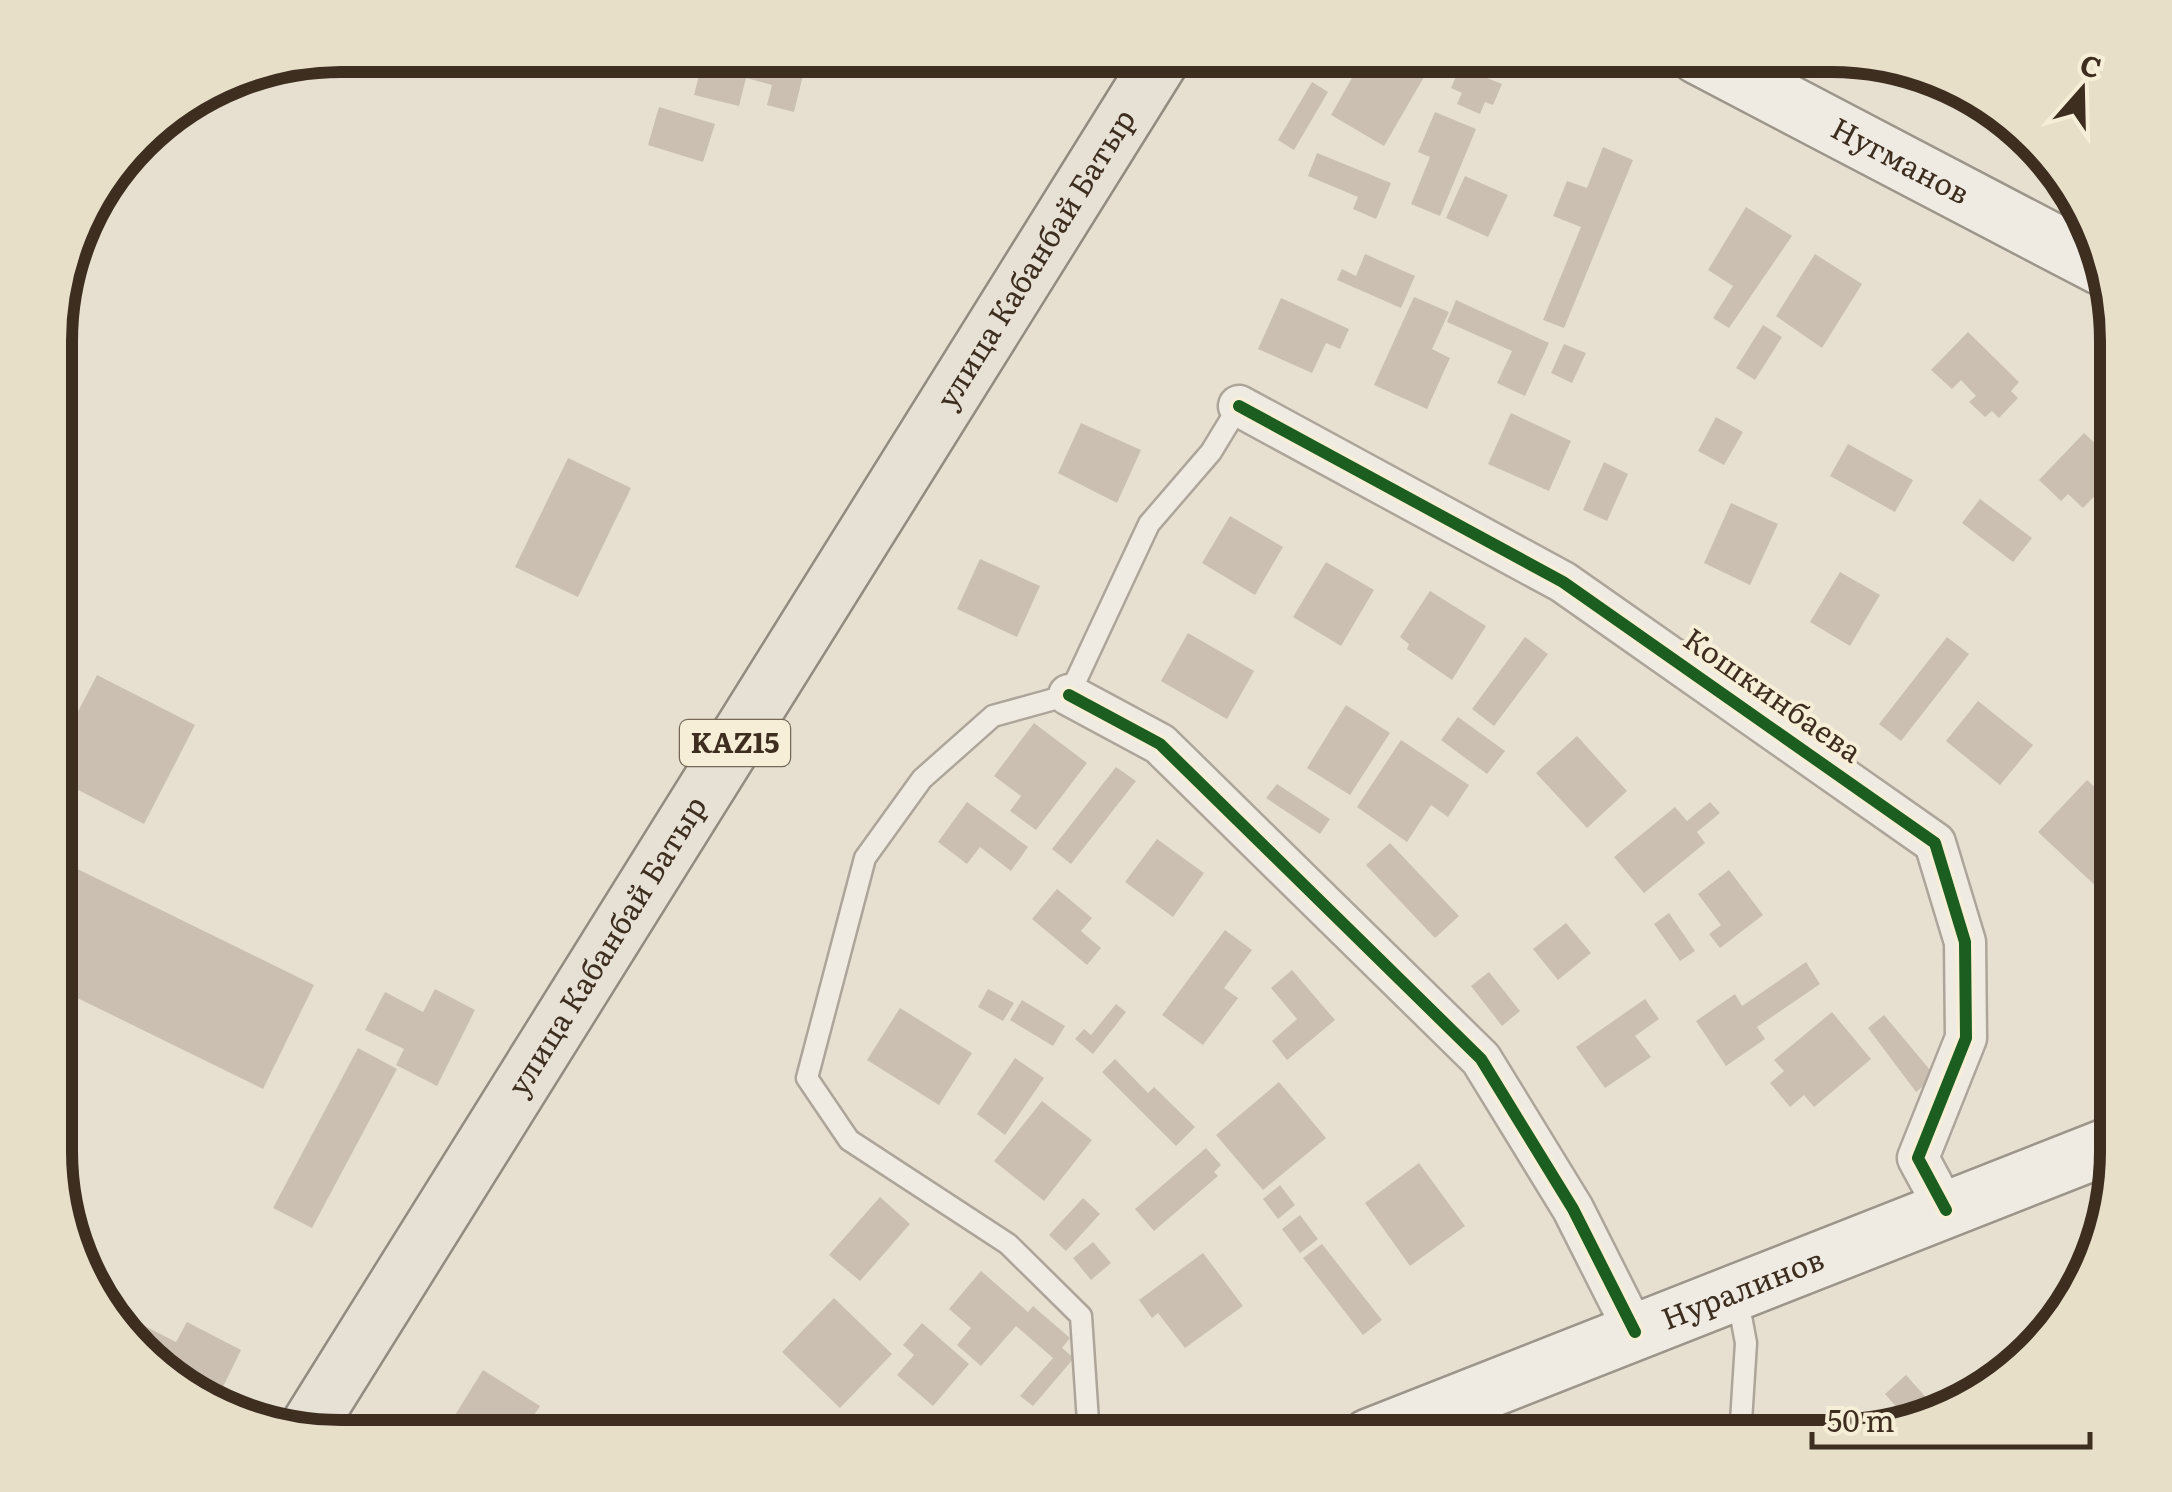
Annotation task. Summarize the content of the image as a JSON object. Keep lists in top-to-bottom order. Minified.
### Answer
{"streets":{"main road":["Нугманов","улица Кабанбай Батыр","KAZ15","Нуралинов"],"street":["Кошкинбаева"]},"crossings":[["Кошкинбаева","Нуралинов"]],"scale_bar":"50 m","north":"top"}
